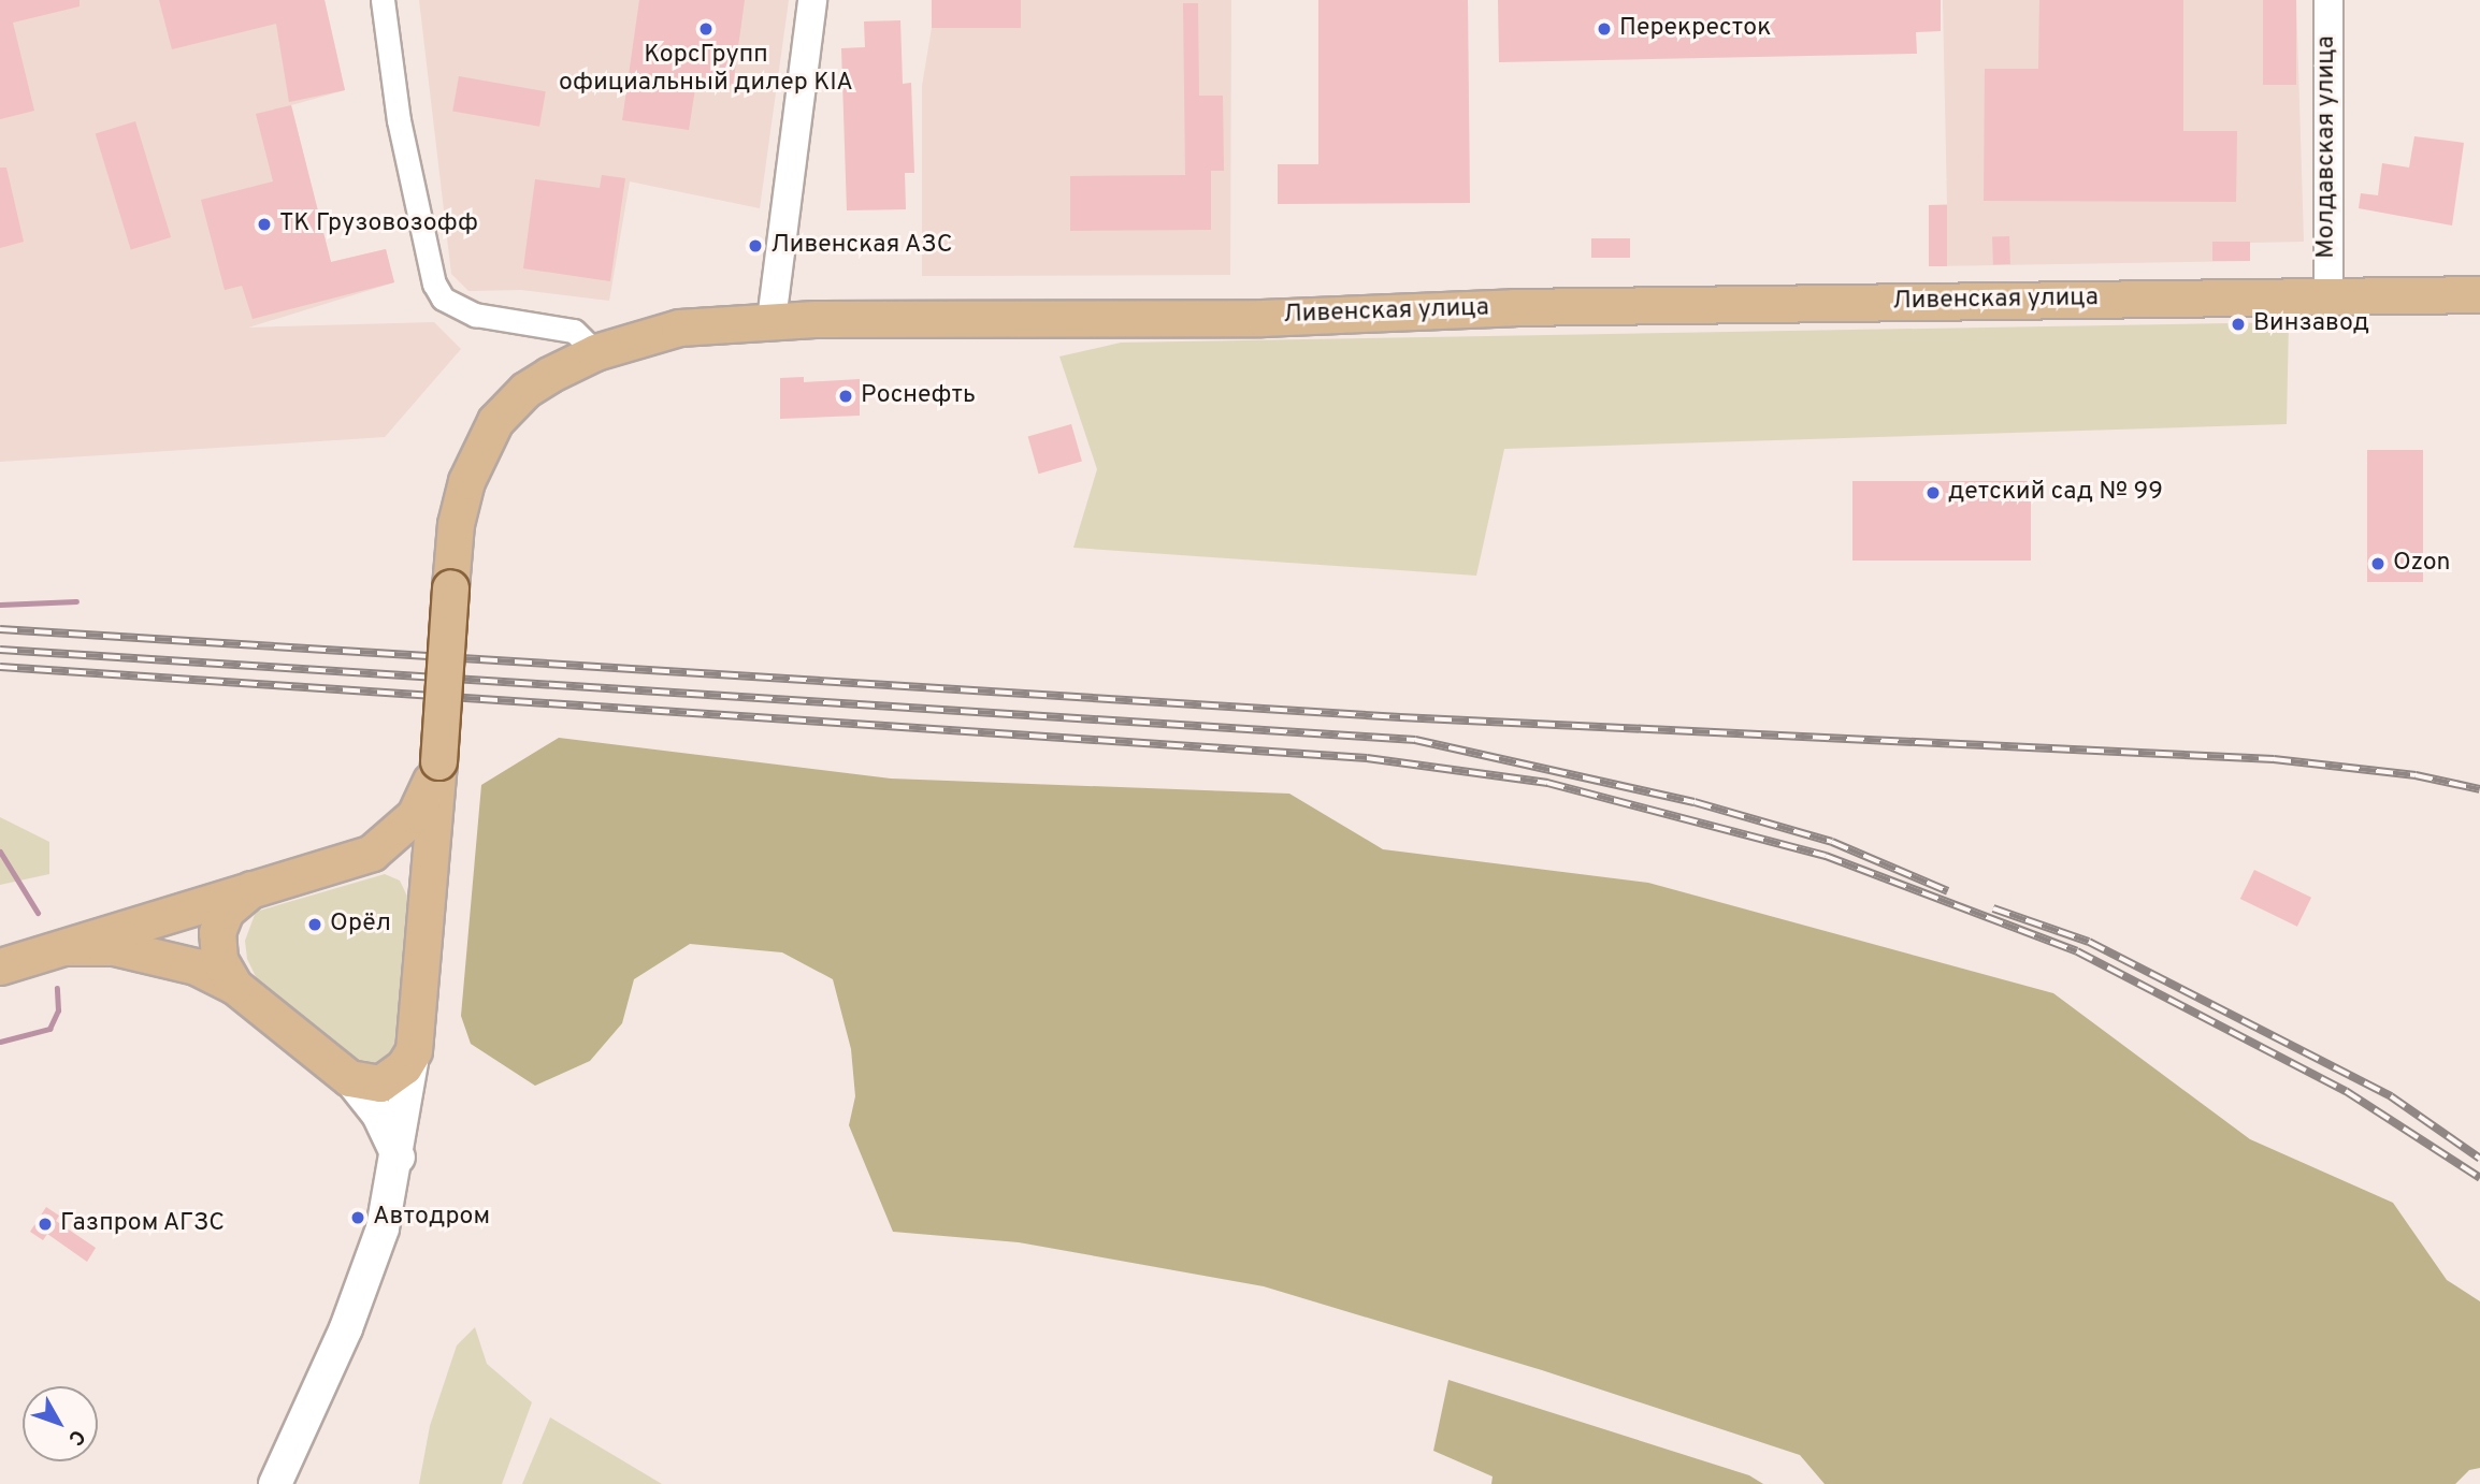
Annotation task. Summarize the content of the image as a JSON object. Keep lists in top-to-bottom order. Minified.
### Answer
{"streets":{"main road":["Ливенская улица"],"street":["Молдавская улица"]},"crossings":[["Молдавская улица","Ливенская улица"]],"places":["КорсГрупп официальный дилер KIA","Перекресток","ТК Грузовозофф","Ливенская АЗС","Винзавод","Роснефть","детский сад № 99","Ozon","Орёл","Автодром","Газпром АГЗС"],"north":"bottom right"}
